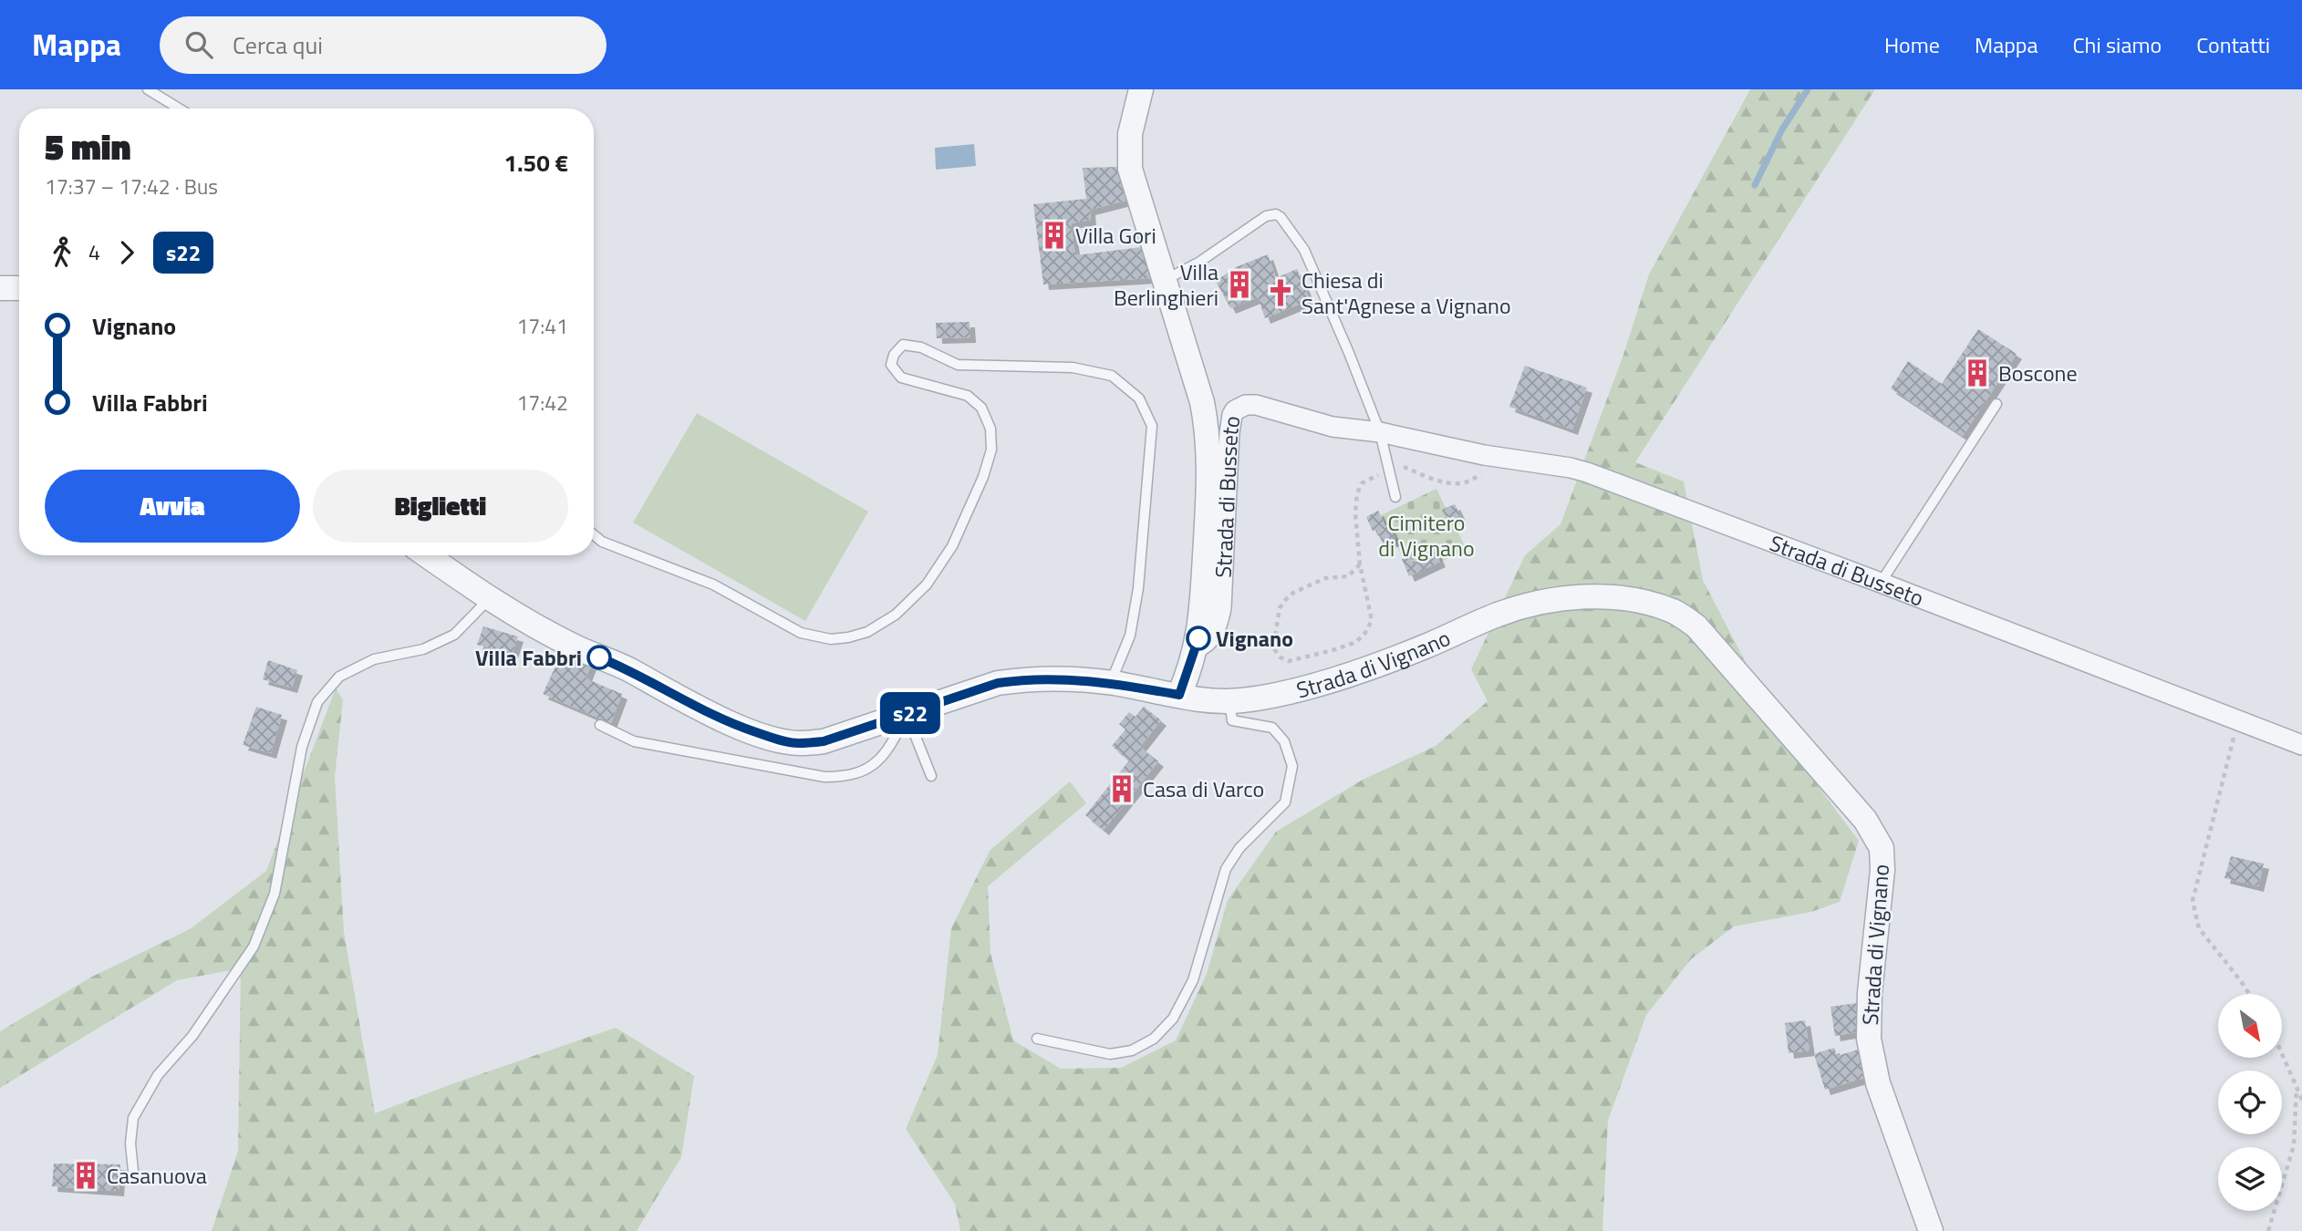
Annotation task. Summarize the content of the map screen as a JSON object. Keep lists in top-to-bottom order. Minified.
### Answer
{"streets":{"street":["Strada di Busseto","Strada di Vignano"]},"crossings":[["Strada di Busseto","Strada di Vignano"]],"parks":["Cimitero di Vignano"],"places":{"building":["Villa Gori","Villa Berlinghieri","Boscone","Casa di Varco","Casanuova"],"church":["Chiesa di Sant'Agnese a Vignano"],"other":["Vignano","Villa Fabbri"]},"lines":["bus line s22"],"north":"bottom right","page":{"header":"Mappa","search":"Cerca qui","nav":["Home","Mappa","Chi siamo","Contatti"],"on_map":"s22","heading":["5 min","17:37 – 17:42 · Bus","1.50 €"],"legs":["4","s22"],"list":[{"name":"Vignano","value":"17:41"},{"name":"Villa Fabbri","value":"17:42"}],"buttons":["Avvia","Biglietti"]}}
